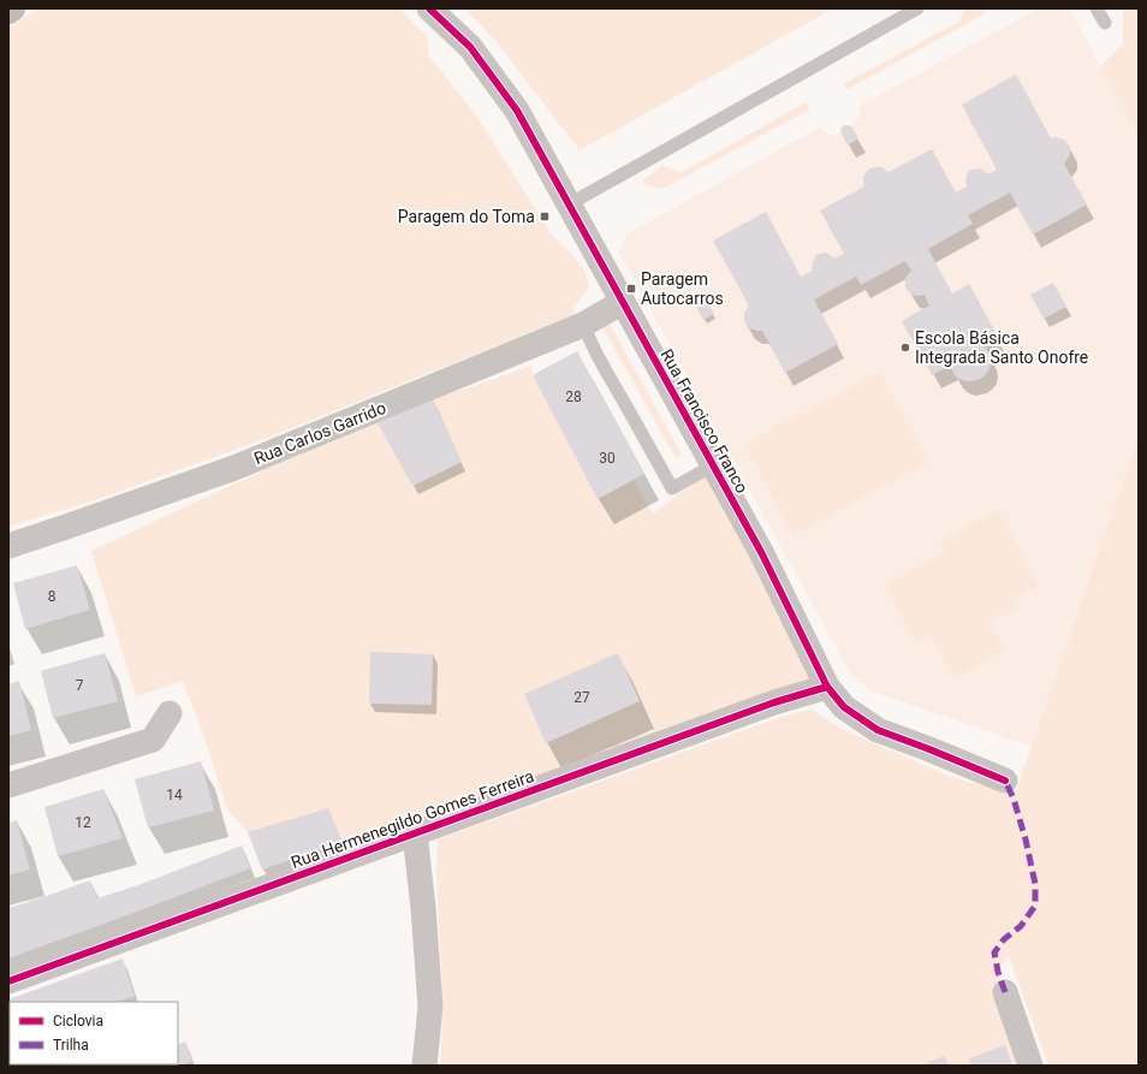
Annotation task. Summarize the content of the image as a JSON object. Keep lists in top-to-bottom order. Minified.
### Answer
{"streets":{"street":["Rua Francisco Franco","Rua Carlos Garrido","Rua Hermenegildo Gomes Ferreira"]},"crossings":[["Rua Francisco Franco","Rua Carlos Garrido"],["Rua Francisco Franco","Rua Hermenegildo Gomes Ferreira"]],"places":{"transit":["Paragem do Toma","Paragem Autocarros"],"other":["Escola Básica Integrada Santo Onofre"]},"house_numbers":["28","30","8","7","27","14","12"],"legend":["Ciclovia","Trilha"]}
